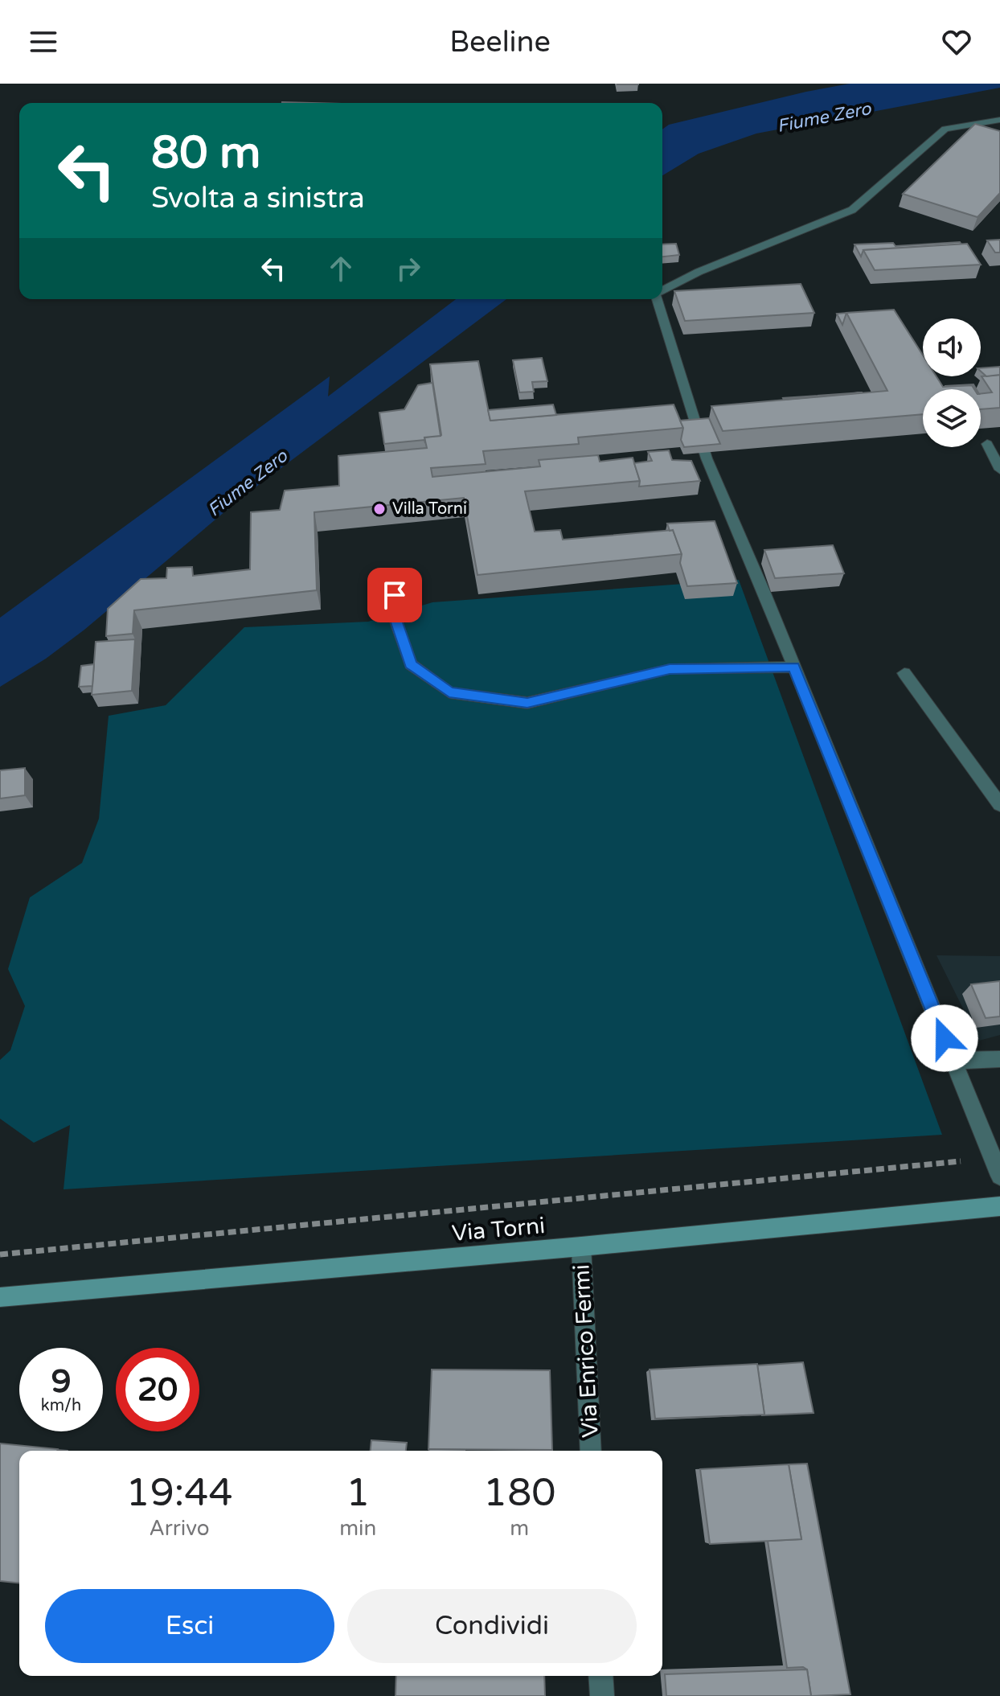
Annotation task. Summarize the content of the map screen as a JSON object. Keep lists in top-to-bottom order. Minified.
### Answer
{"streets":{"main road":["Via Torni"],"street":["Via Enrico Fermi"]},"crossings":[["Via Torni","Via Enrico Fermi"]],"water":["Fiume Zero"],"places":["Villa Torni"],"page":{"header":"Beeline","turn":["80 m","Svolta a sinistra"],"speed":"9 km/h","limit":"20","eta":["19:44","Arrivo","1","min","180","m"],"buttons":["Esci","Condividi"]}}
